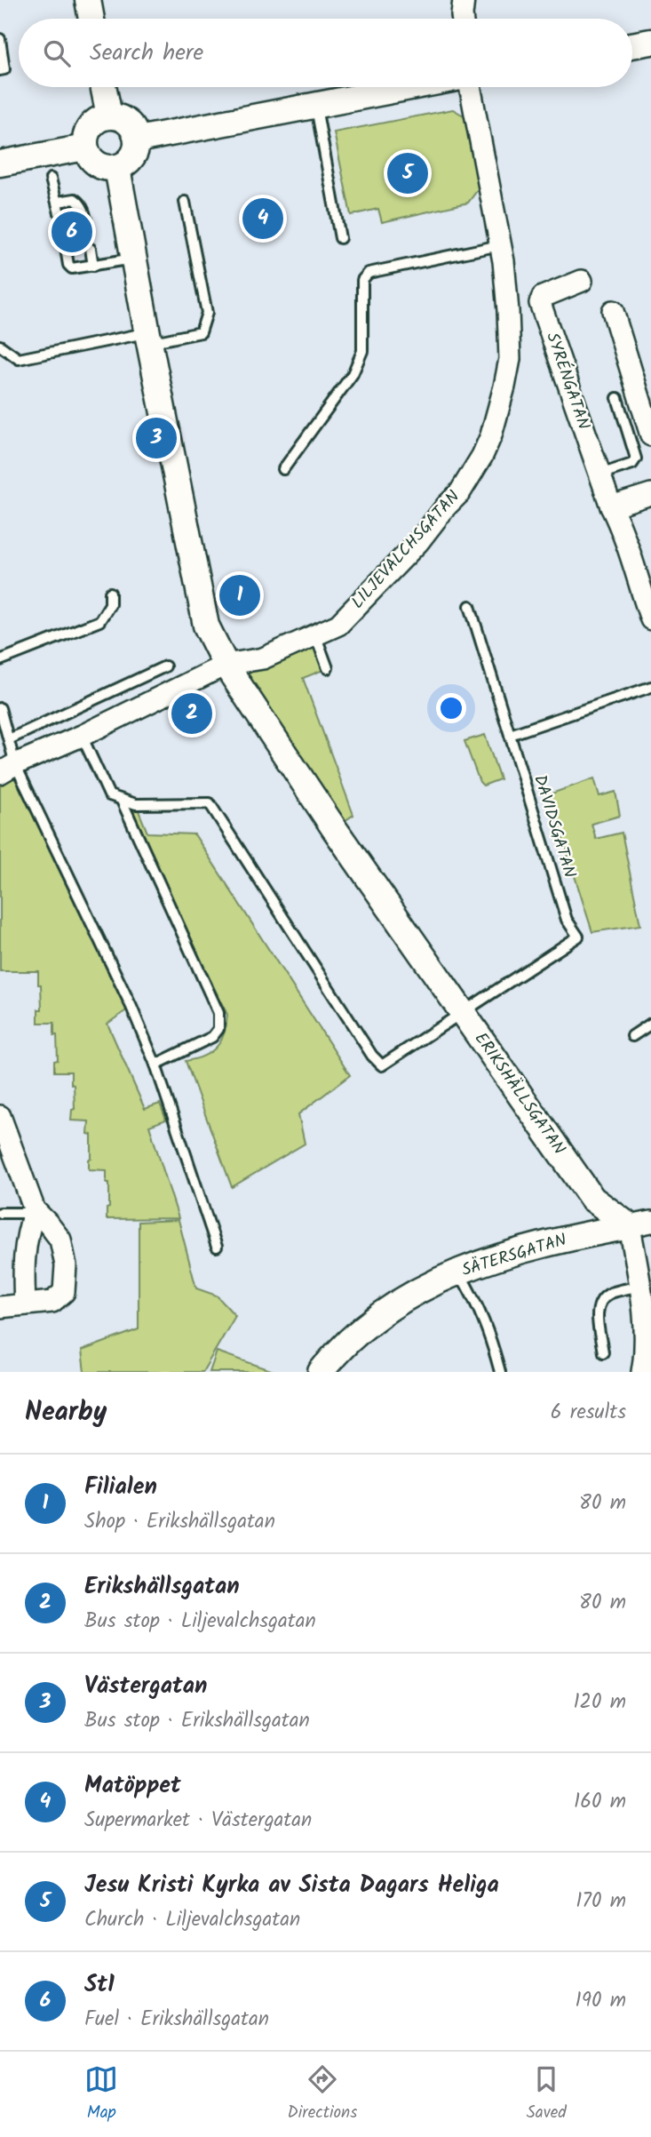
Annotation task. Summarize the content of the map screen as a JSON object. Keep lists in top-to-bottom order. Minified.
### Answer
{"streets":{"street":["SYRÉNGATAN","LILJEVALCHSGATAN","ERIKSHÄLLSGATAN","SÄTERSGATAN"],"lane":["DAVIDSGATAN"]},"crossings":[["LILJEVALCHSGATAN","ERIKSHÄLLSGATAN"],["DAVIDSGATAN","ERIKSHÄLLSGATAN"],["ERIKSHÄLLSGATAN","SÄTERSGATAN"]],"page":{"search":"Search here","pins":["5","4","6","3","1","2"],"heading":["Nearby","6 results"],"list":[{"mark":"1","name":"Filialen","note":"Shop · Erikshällsgatan","value":"80 m"},{"mark":"2","name":"Erikshällsgatan","note":"Bus stop · Liljevalchsgatan","value":"80 m"},{"mark":"3","name":"Västergatan","note":"Bus stop · Erikshällsgatan","value":"120 m"},{"mark":"4","name":"Matöppet","note":"Supermarket · Västergatan","value":"160 m"},{"mark":"5","name":"Jesu Kristi Kyrka av Sista Dagars Heliga","note":"Church · Liljevalchsgatan","value":"170 m"},{"mark":"6","name":"St1","note":"Fuel · Erikshällsgatan","value":"190 m"}],"nav":["Map","Directions","Saved"]}}
